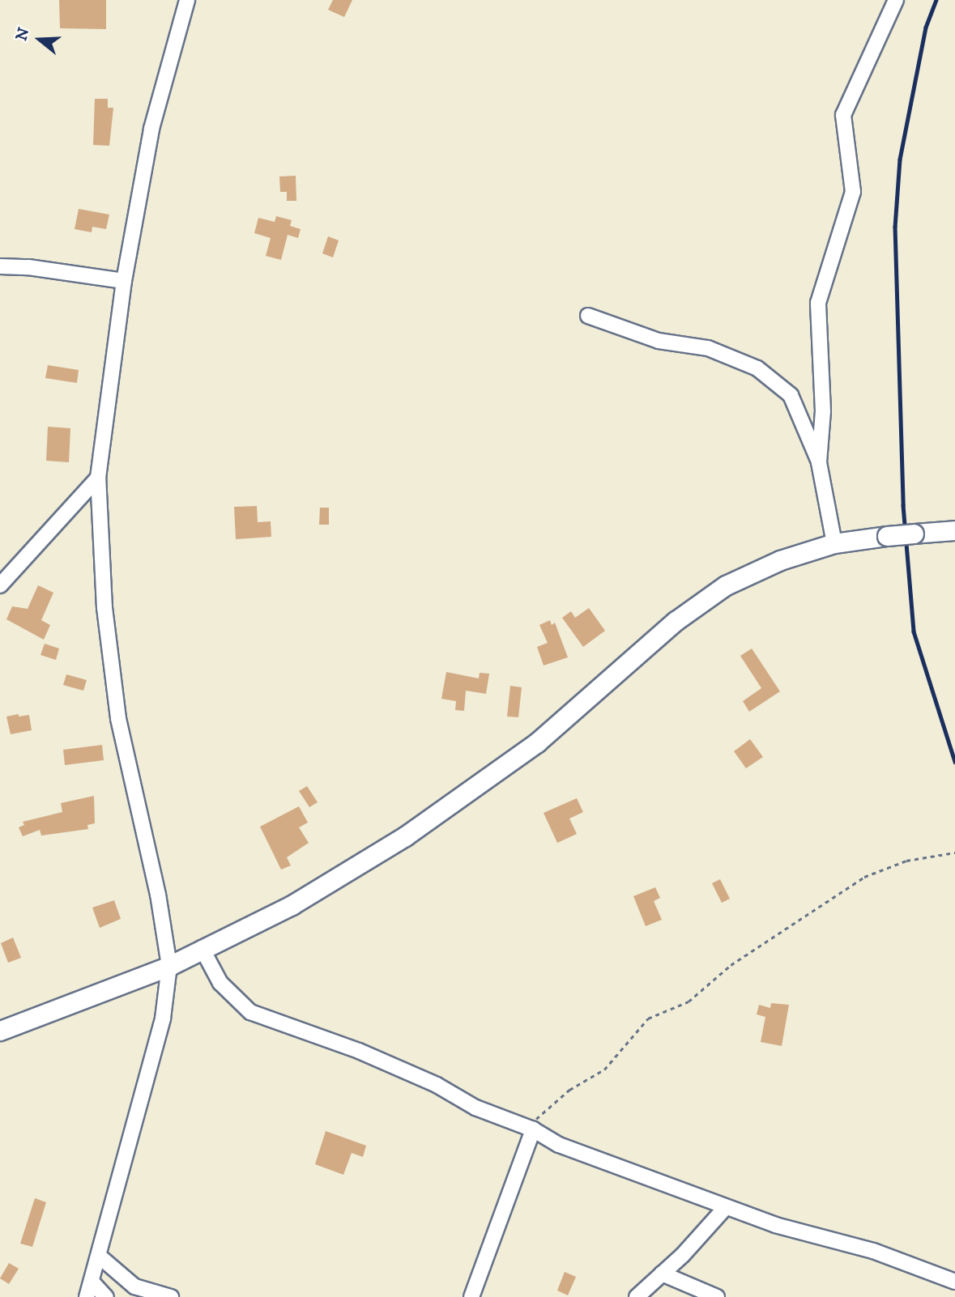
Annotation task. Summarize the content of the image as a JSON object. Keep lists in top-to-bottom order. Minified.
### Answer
{"north":"left"}
